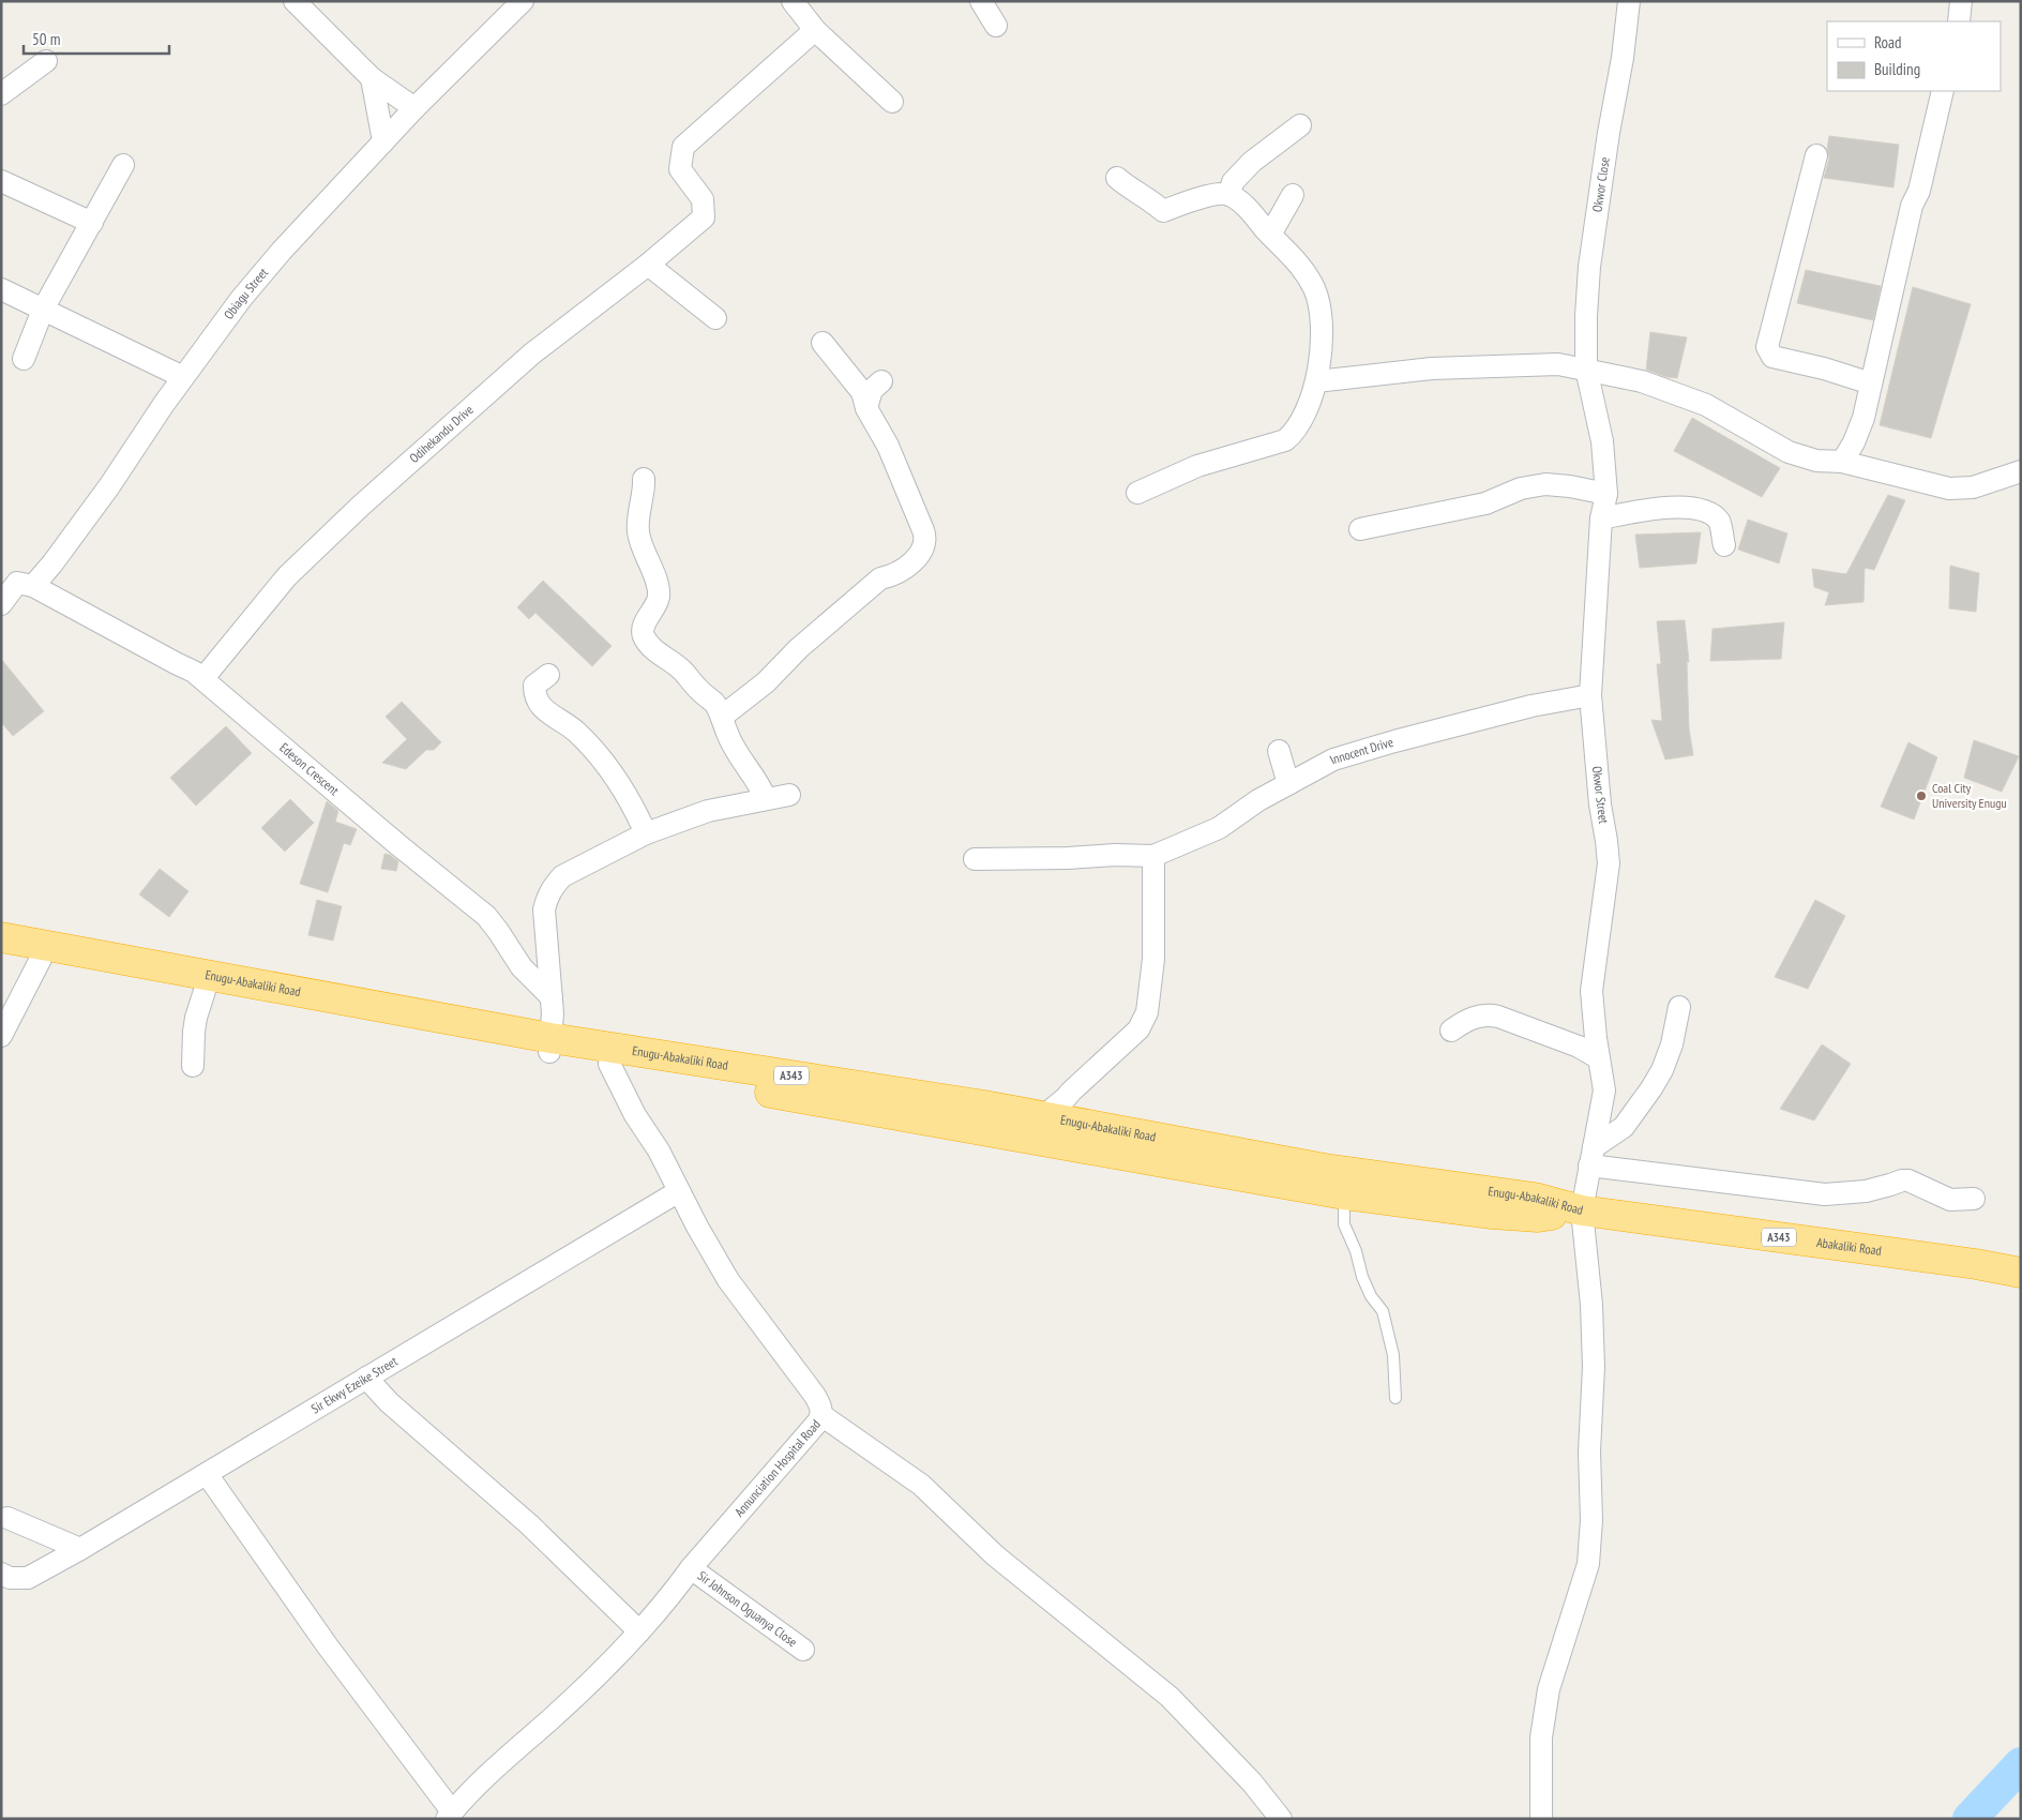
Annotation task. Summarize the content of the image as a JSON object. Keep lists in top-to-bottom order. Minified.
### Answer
{"streets":{"highway":["Enugu-Abakaliki Road","A343","Abakaliki Road"],"street":["Okwor Close","Obiagu Street","Odihekandu Drive","Innocent Drive","Edeson Crescent","Okwor Street","Sir Ekwy Ezeike Street","Annunciation Hospital Road","Sir Johnson Oguanya Close"]},"crossings":[["Okwor Close","Okwor Street"],["Obiagu Street","Edeson Crescent"],["Odihekandu Drive","Edeson Crescent"],["Innocent Drive","Okwor Street"],["Okwor Street","Enugu-Abakaliki Road"],["Okwor Street","Abakaliki Road"],["Enugu-Abakaliki Road","Abakaliki Road"],["Enugu-Abakaliki Road","Annunciation Hospital Road"],["Sir Ekwy Ezeike Street","Annunciation Hospital Road"],["Annunciation Hospital Road","Sir Johnson Oguanya Close"]],"places":["Coal City University Enugu"],"legend":["Road","Building"],"scale_bar":"50 m"}
